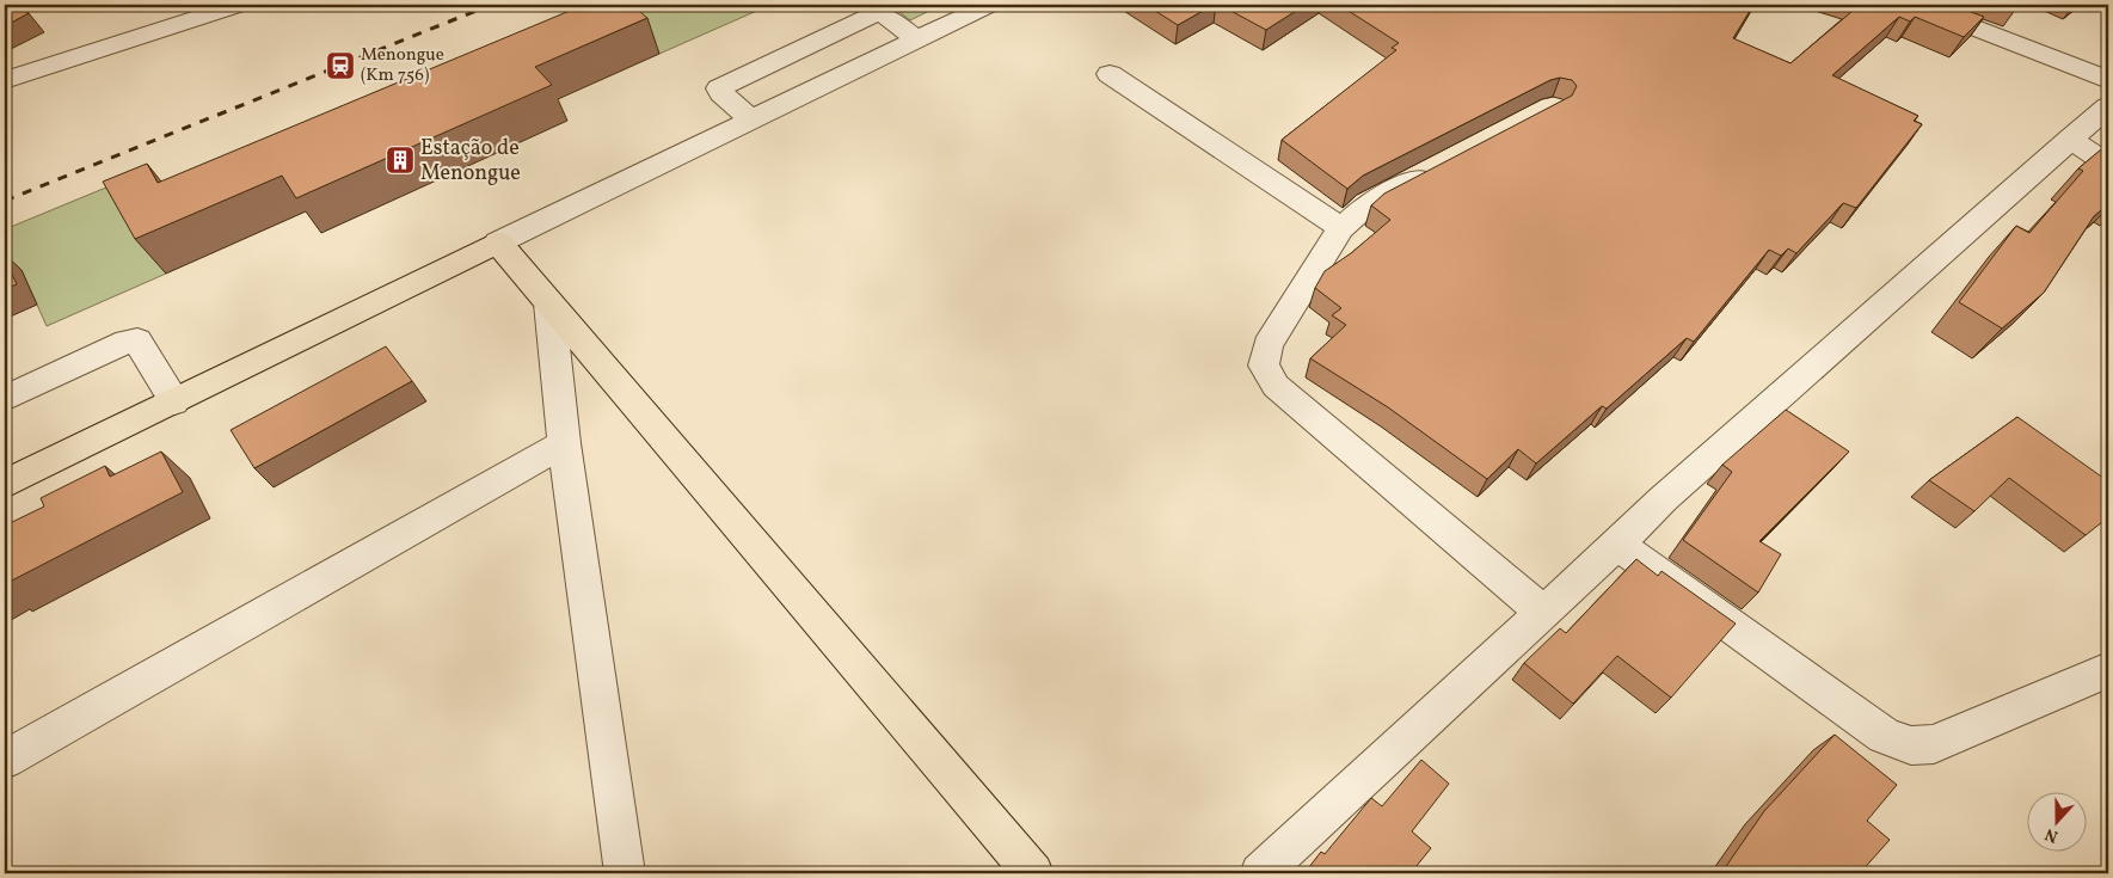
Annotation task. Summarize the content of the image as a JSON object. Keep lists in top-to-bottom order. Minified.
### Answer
{"places":{"station":["Menongue (Km 756)"],"building":["Estação de Menongue"]},"north":"bottom"}
